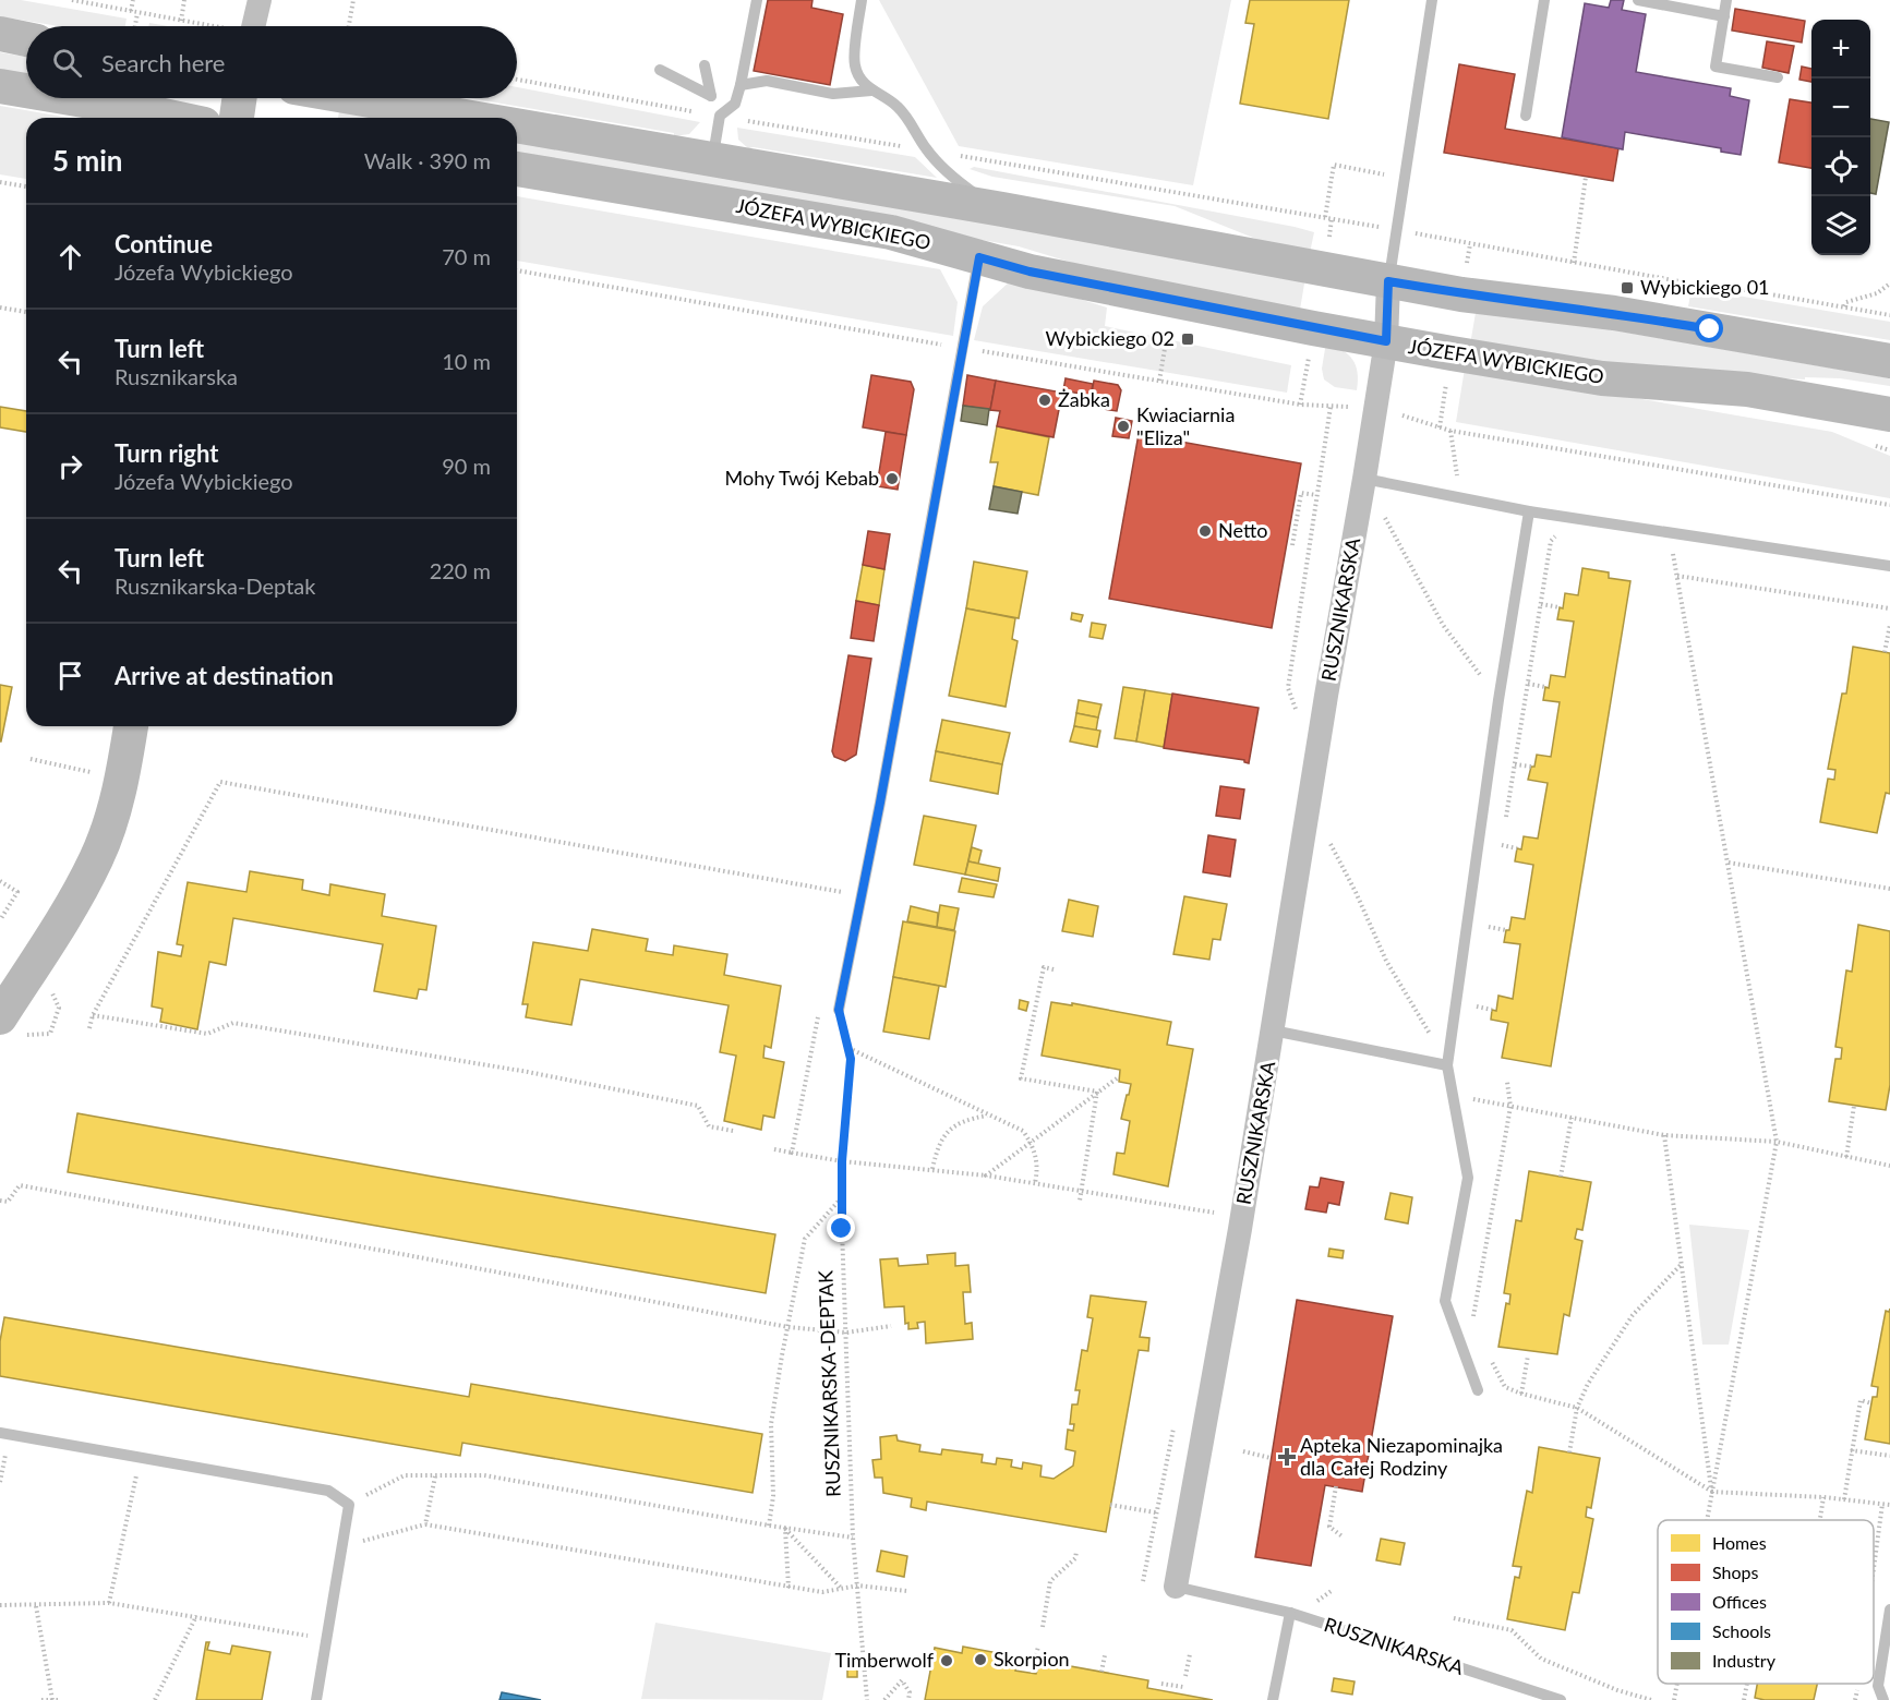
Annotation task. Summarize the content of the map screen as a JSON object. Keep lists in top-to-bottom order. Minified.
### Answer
{"streets":{"street":["JÓZEFA WYBICKIEGO","RUSZNIKARSKA"],"path":["RUSZNIKARSKA-DEPTAK"]},"crossings":[["JÓZEFA WYBICKIEGO","RUSZNIKARSKA"]],"places":{"transit":["Wybickiego 01","Wybickiego 02"],"other":["Żabka","Kwiaciarnia \"Eliza\"","Mohy Twój Kebab","Netto","Skorpion","Timberwolf"],"health":["Apteka Niezapominajka dla Całej Rodziny"]},"legend":["Homes","Shops","Offices","Schools","Industry"],"page":{"map_buttons":["+","−"],"search":"Search here","heading":["5 min","Walk · 390 m"],"list":[["Continue","Józefa Wybickiego","70 m"],["Turn left","Rusznikarska","10 m"],["Turn right","Józefa Wybickiego","90 m"],["Turn left","Rusznikarska-Deptak","220 m"],"Arrive at destination"]}}
